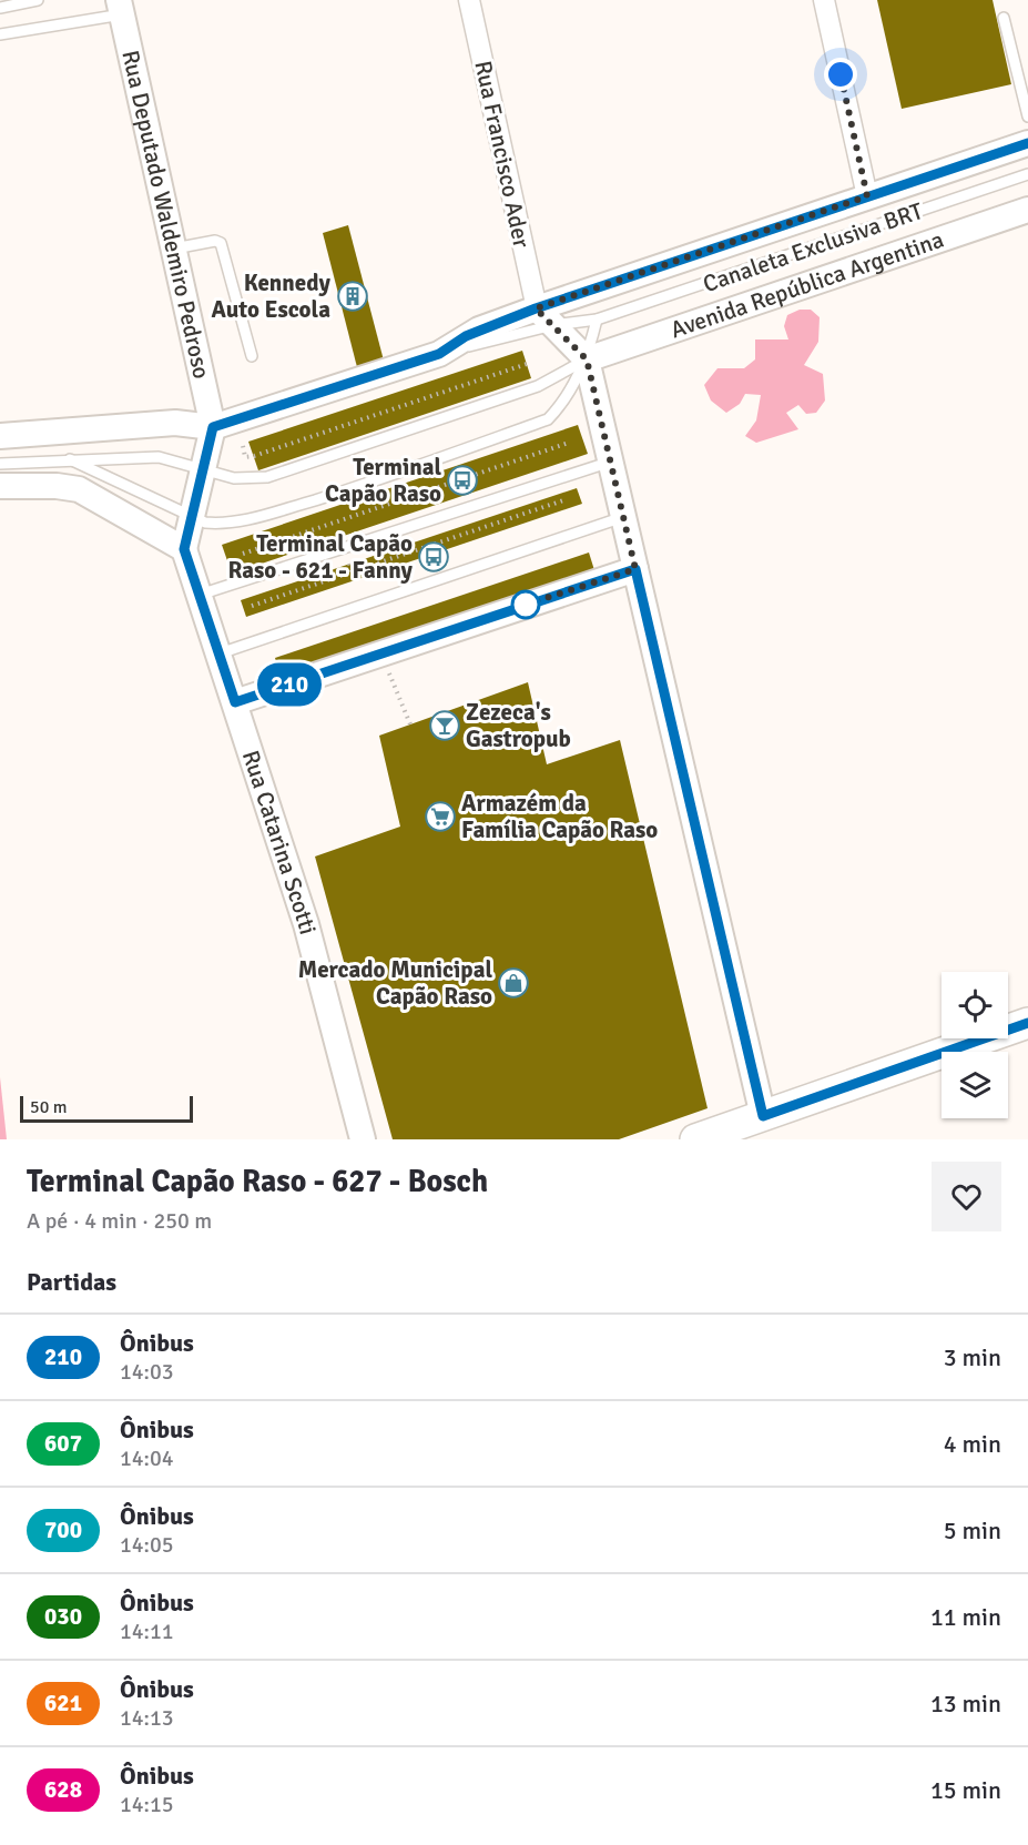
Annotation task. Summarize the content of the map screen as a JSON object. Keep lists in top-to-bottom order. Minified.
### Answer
{"streets":{"street":["Rua Francisco Ader","Rua Deputado Waldemiro Pedroso","Avenida República Argentina","Rua Catarina Scotti"],"lane":["Canaleta Exclusiva BRT"]},"crossings":[["Rua Francisco Ader","Canaleta Exclusiva BRT"]],"places":{"building":["Kennedy Auto Escola"],"bus stop":["Terminal Capão Raso","Terminal Capão Raso - 621 - Fanny"],"bar":["Zezeca's Gastropub"],"supermarket":["Armazém da Família Capão Raso"],"shop":["Mercado Municipal Capão Raso"]},"lines":["bus line 210"],"scale_bar":"50 m","page":{"on_map":"210","scale":"50 m","heading":[["Terminal Capão Raso - 627 - Bosch","A pé · 4 min · 250 m"],"Partidas"],"list":[{"mark":"210","name":"Ônibus","note":"14:03","value":"3 min"},{"mark":"607","name":"Ônibus","note":"14:04","value":"4 min"},{"mark":"700","name":"Ônibus","note":"14:05","value":"5 min"},{"mark":"030","name":"Ônibus","note":"14:11","value":"11 min"},{"mark":"621","name":"Ônibus","note":"14:13","value":"13 min"},{"mark":"628","name":"Ônibus","note":"14:15","value":"15 min"}]}}
